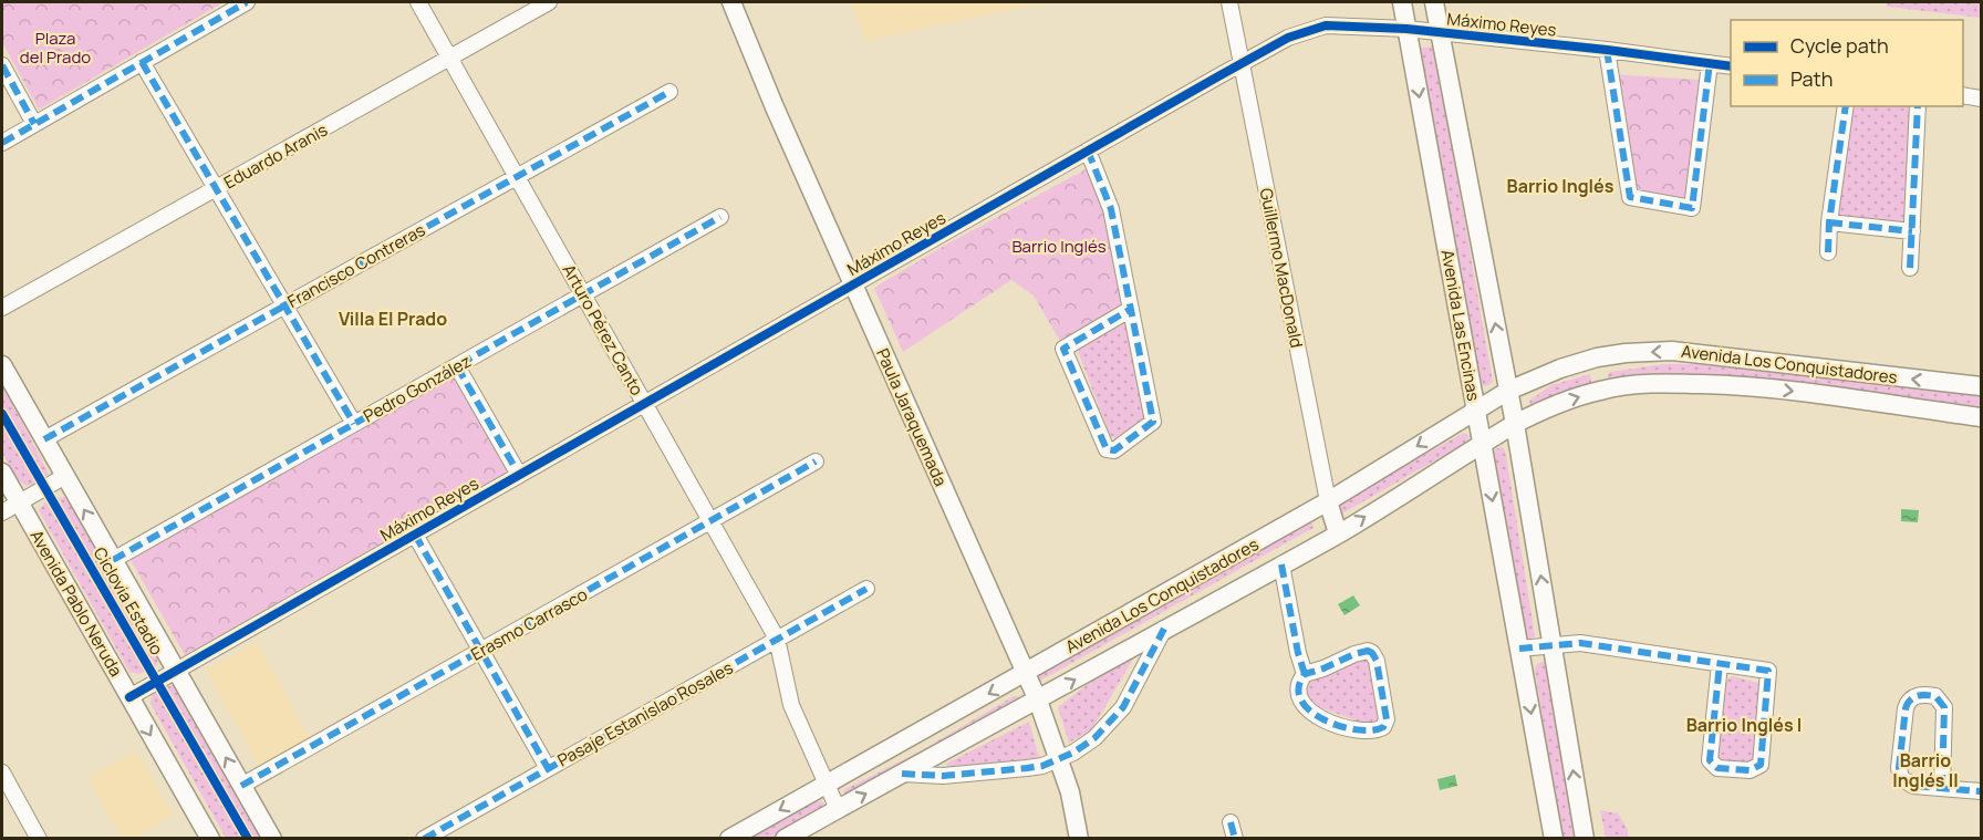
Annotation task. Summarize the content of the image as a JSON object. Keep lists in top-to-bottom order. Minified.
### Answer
{"streets":{"street":["Máximo Reyes","Eduardo Aranis","Francisco Contreras","Guillermo MacDonald","Avenida Las Encinas","Arturo Pérez Canto","Avenida Los Conquistadores","Pedro González","Paula Jaraquemada","Avenida Pablo Neruda","Erasmo Carrasco","Pasaje Estanislao Rosales"],"cycle path":["Ciclovia Estadio"]},"crossings":[["Máximo Reyes","Guillermo MacDonald"],["Máximo Reyes","Avenida Las Encinas"],["Máximo Reyes","Arturo Pérez Canto"],["Máximo Reyes","Paula Jaraquemada"],["Máximo Reyes","Avenida Pablo Neruda"],["Eduardo Aranis","Arturo Pérez Canto"],["Francisco Contreras","Arturo Pérez Canto"],["Guillermo MacDonald","Avenida Los Conquistadores"],["Avenida Las Encinas","Avenida Los Conquistadores"],["Arturo Pérez Canto","Avenida Los Conquistadores"],["Arturo Pérez Canto","Pedro González"],["Arturo Pérez Canto","Erasmo Carrasco"],["Arturo Pérez Canto","Pasaje Estanislao Rosales"],["Avenida Los Conquistadores","Paula Jaraquemada"]],"districts":["Barrio Inglés","Villa El Prado","Barrio Inglés I","Barrio Inglés II"],"parks":["Plaza del Prado","Barrio Inglés"],"legend":["Cycle path","Path"]}
